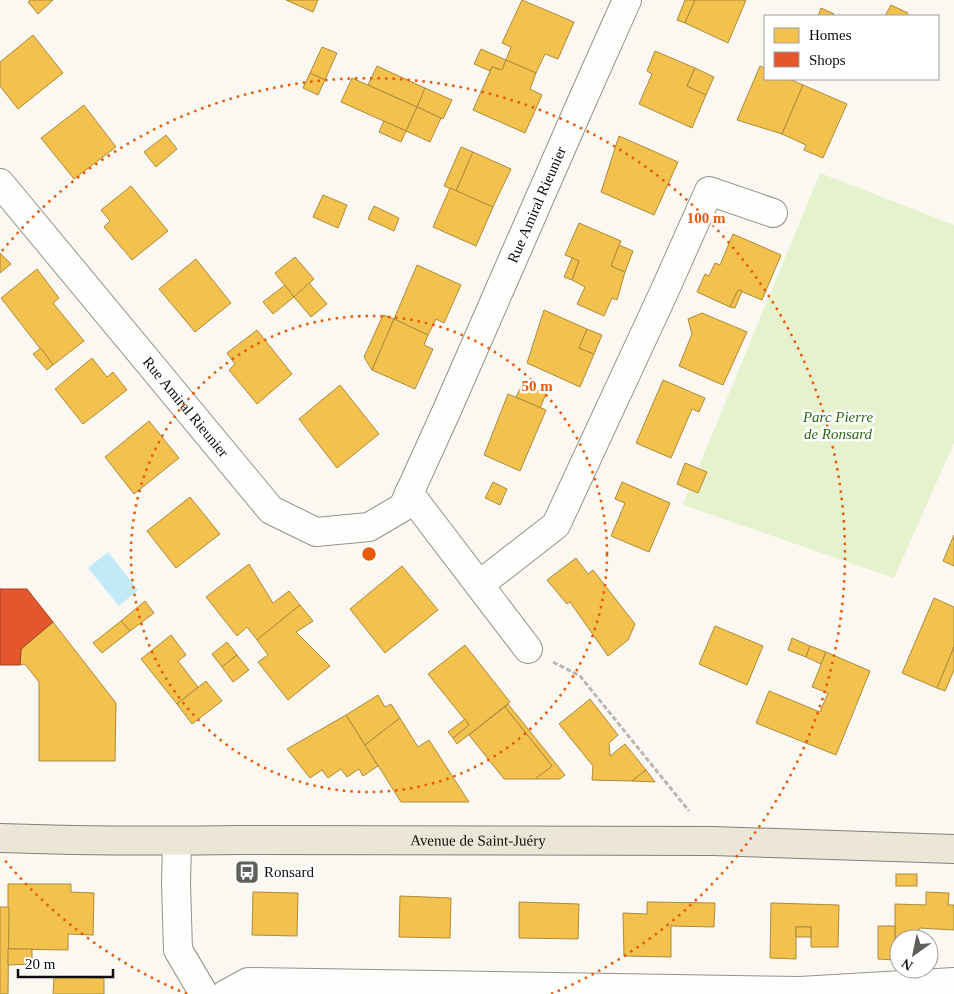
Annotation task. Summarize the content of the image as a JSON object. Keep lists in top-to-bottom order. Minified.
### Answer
{"streets":{"main road":["Avenue de Saint-Juéry"],"street":["Rue Amiral Rieunier"]},"parks":["Parc Pierre de Ronsard"],"places":{"bus stop":["Ronsard"]},"legend":["Homes","Shops"],"scale_bar":"20 m","north":"bottom left","rings":["100 m","50 m"]}
